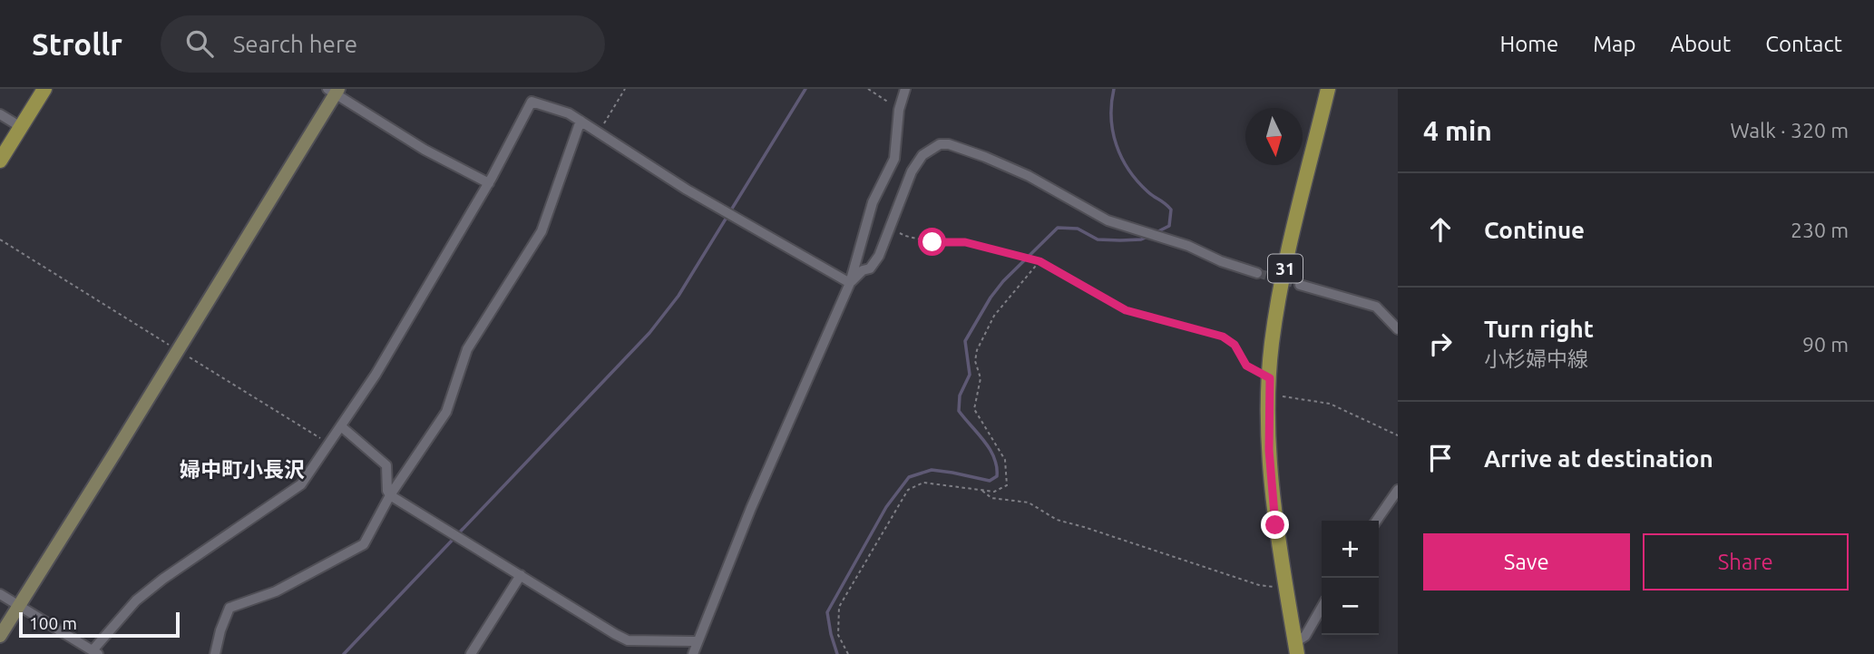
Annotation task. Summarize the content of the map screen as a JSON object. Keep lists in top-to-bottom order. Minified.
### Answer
{"streets":{"main road":["31"]},"districts":["婦中町小長沢"],"scale_bar":"100 m","north":"bottom","page":{"header":"Strollr","search":"Search here","nav":["Home","Map","About","Contact"],"heading":["4 min","Walk · 320 m"],"list":[["Continue","230 m"],["Turn right","小杉婦中線","90 m"],"Arrive at destination"],"buttons":["Save","Share"],"map_buttons":["+","−"],"scale":"100 m"}}
